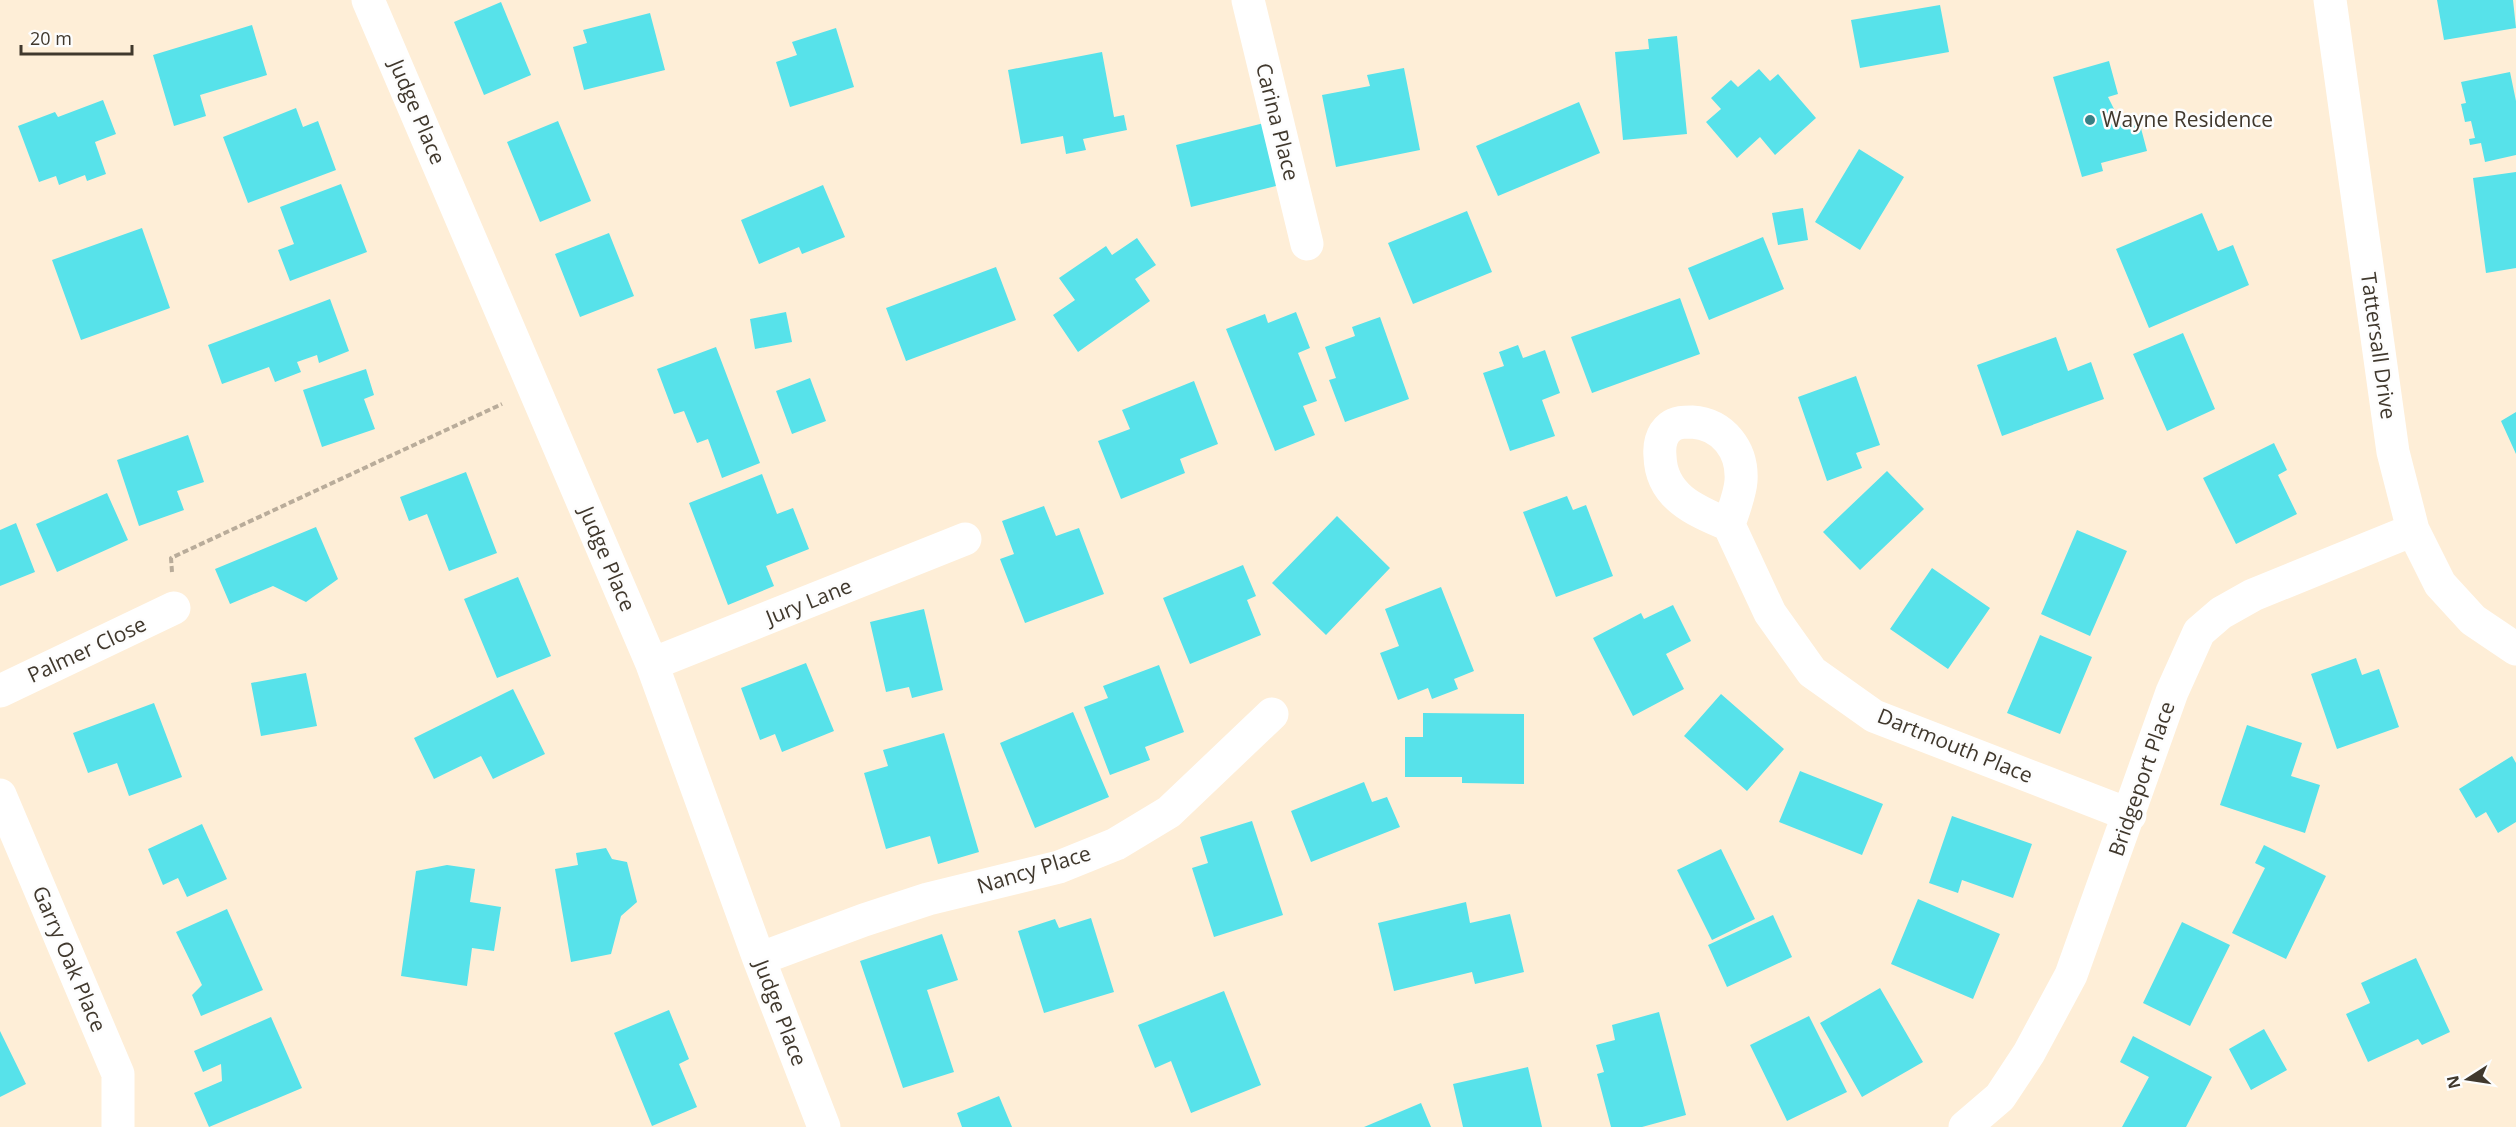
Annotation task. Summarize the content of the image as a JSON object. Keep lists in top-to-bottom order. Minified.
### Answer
{"streets":{"street":["Judge Place","Carina Place","Tattersall Drive","Jury Lane","Palmer Close","Dartmouth Place","Bridgeport Place","Nancy Place","Garry Oak Place"]},"crossings":[["Judge Place","Jury Lane"],["Judge Place","Nancy Place"],["Tattersall Drive","Bridgeport Place"],["Dartmouth Place","Bridgeport Place"]],"places":["Wayne Residence"],"scale_bar":"20 m","north":"left"}
